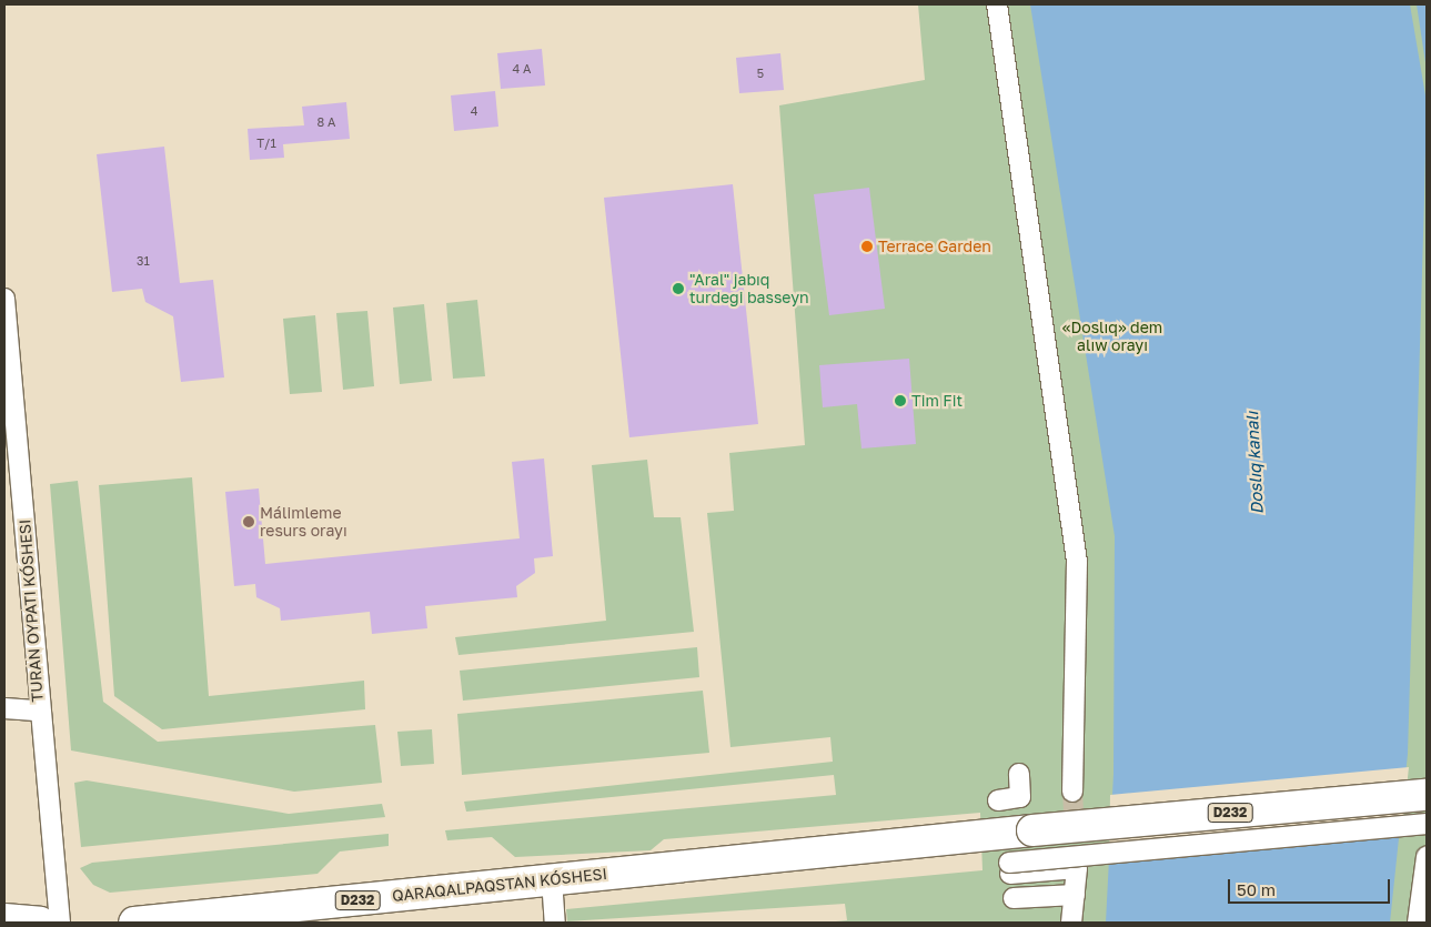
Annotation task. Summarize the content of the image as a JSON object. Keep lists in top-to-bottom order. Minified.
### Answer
{"streets":{"main road":["D232","QARAQALPAQSTAN KÓSHESI"]},"water":["Doslıq kanalı"],"parks":["«Doslıq» dem alıw orayı"],"places":["Terrace Garden","\"Aral\" jabıq turdegi basseyn","Tim Fit","Málimleme resurs orayı"],"house_numbers":["4 А","5","4","8 А","Т/1","31"],"scale_bar":"50 m"}
